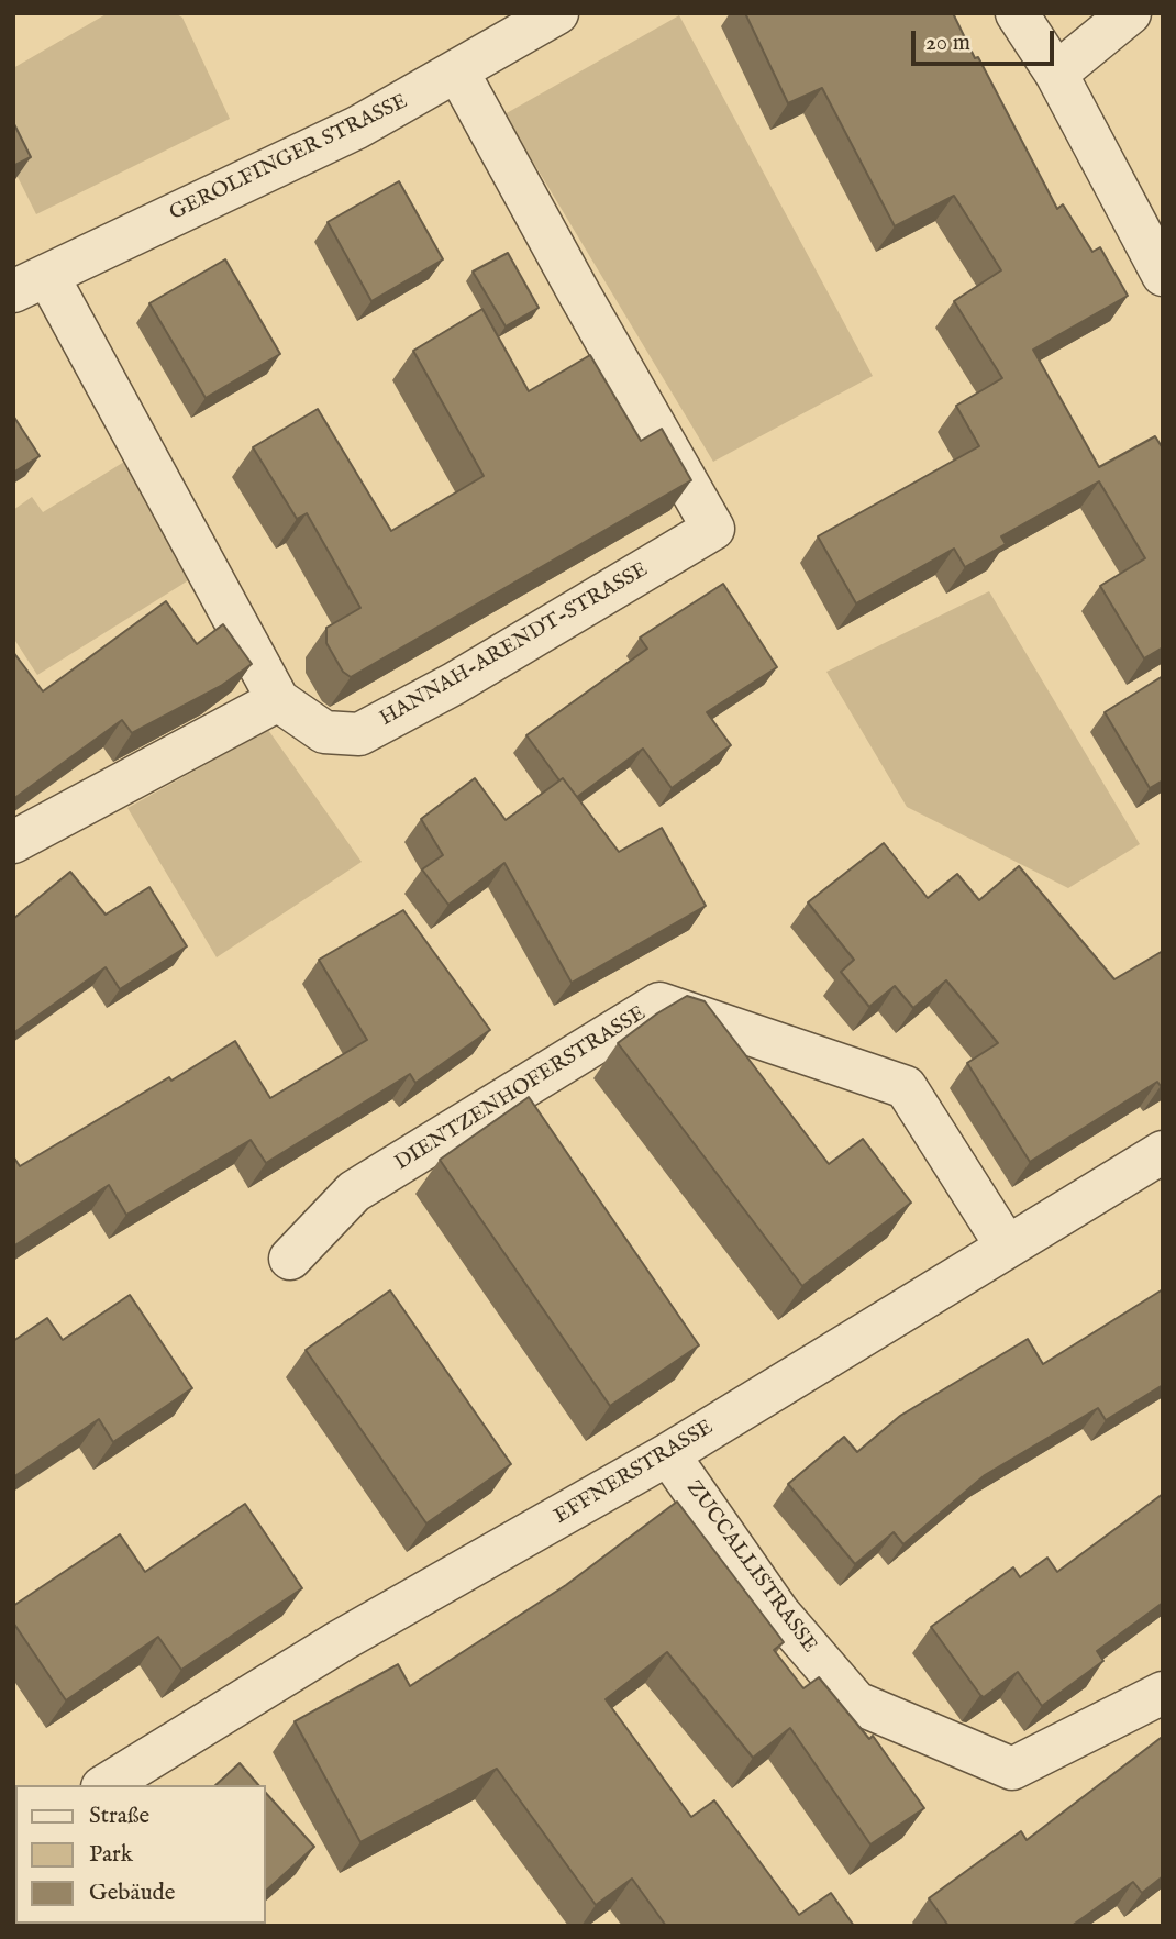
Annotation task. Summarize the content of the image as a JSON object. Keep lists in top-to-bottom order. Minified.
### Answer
{"streets":{"street":["GEROLFINGER STRASSE","HANNAH-ARENDT-STRASSE","DIENTZENHOFERSTRASSE","EFFNERSTRASSE","ZUCCALLISTRASSE"]},"crossings":[["GEROLFINGER STRASSE","HANNAH-ARENDT-STRASSE"],["DIENTZENHOFERSTRASSE","EFFNERSTRASSE"],["EFFNERSTRASSE","ZUCCALLISTRASSE"]],"legend":["Straße","Park","Gebäude"],"scale_bar":"20 m"}
